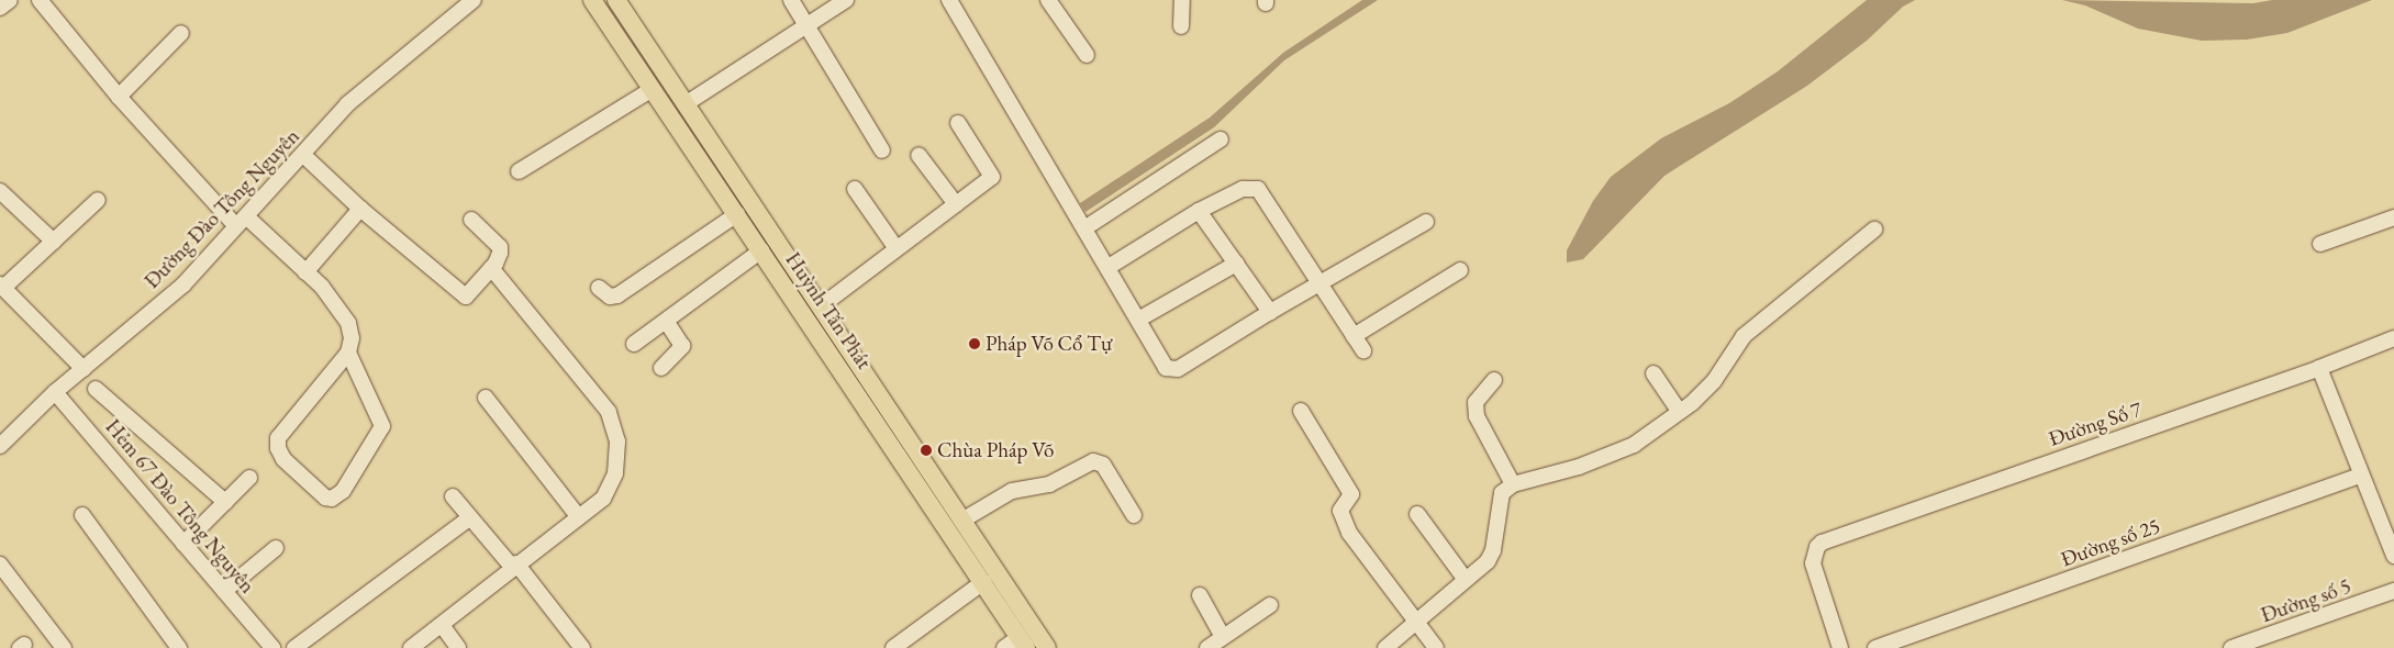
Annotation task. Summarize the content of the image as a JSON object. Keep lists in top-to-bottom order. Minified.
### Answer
{"streets":{"main road":["Huỳnh Tấn Phát"],"street":["Đường Đào Tông Nguyên","Đường Số 7","Hẻm 67 Đào Tông Nguyên","Đường số 25","Đường số 5"]},"crossings":[["Đường Đào Tông Nguyên","Hẻm 67 Đào Tông Nguyên"]],"places":["Pháp Võ Cổ Tự","Chùa Pháp Võ"]}
